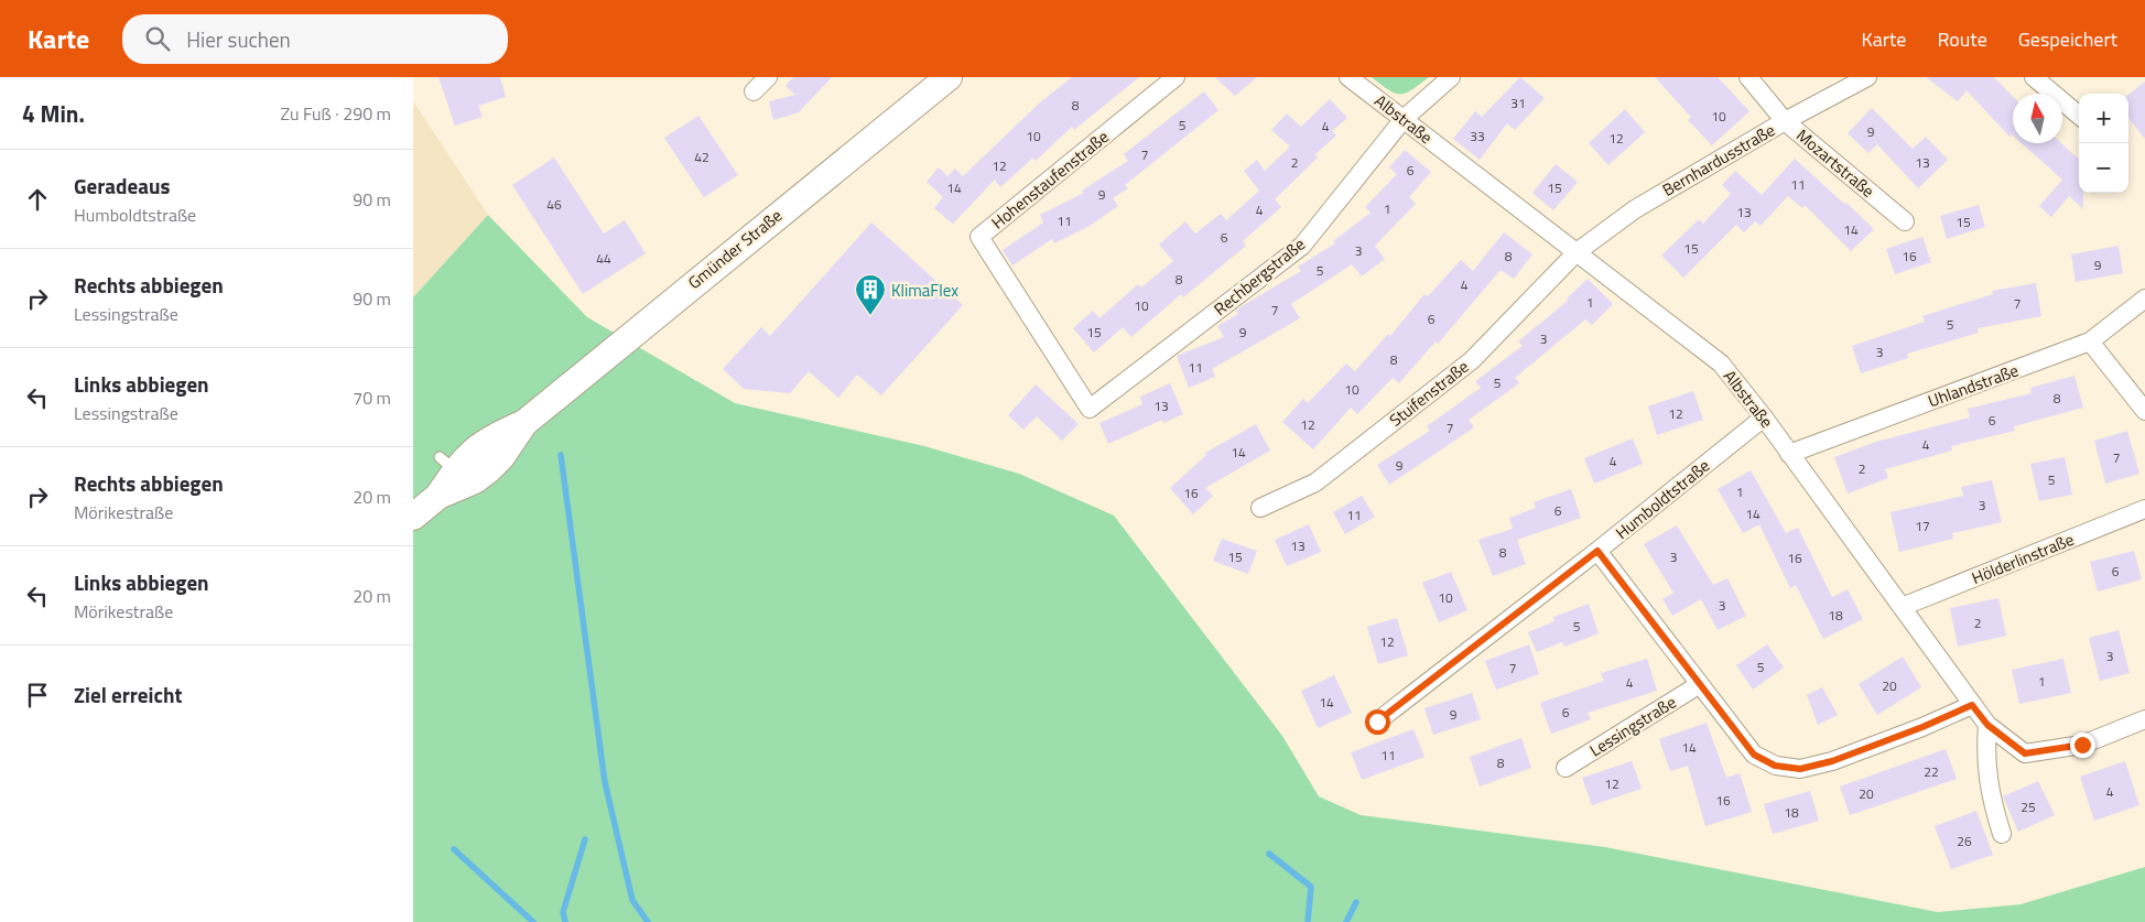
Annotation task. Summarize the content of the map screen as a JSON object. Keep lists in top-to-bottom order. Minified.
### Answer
{"streets":{"street":["Albstraße","Bernhardusstraße","Mozartstraße","Hohenstaufenstraße","Gmünder Straße","Rechbergstraße","Uhlandstraße","Stuifenstraße","Humboldtstraße","Hölderlinstraße","Lessingstraße"]},"crossings":[["Albstraße","Bernhardusstraße"],["Albstraße","Rechbergstraße"],["Albstraße","Uhlandstraße"],["Albstraße","Stuifenstraße"],["Albstraße","Humboldtstraße"],["Albstraße","Hölderlinstraße"],["Bernhardusstraße","Mozartstraße"],["Bernhardusstraße","Stuifenstraße"],["Hohenstaufenstraße","Rechbergstraße"]],"places":{"building":["KlimaFlex"]},"house_numbers":["31","8","10","5","4","9","10","33","12","7","42","2","13","12","6","11","14","15","9","46","1","4","13","11","15","14","6","15","3","8","16","44","9","5","8","4","1","7","10","7","6","5","15","9","3","3","8","11","5","10","8","13","12","6","12","7","4","14","7","4","9","2","5","1","16","3","6","14","11","17","13","8","15","3","16","6","10","3","18","2","5","12","3","5","7","1","4","20","14","6","9","14","11","8","22","12","4","20","16","25","18","26"],"north":"top","page":{"header":"Karte","search":"Hier suchen","nav":["Karte","Route","Gespeichert"],"heading":["4 Min.","Zu Fuß · 290 m"],"map_buttons":["+","−"],"list":[["Geradeaus","Humboldtstraße","90 m"],["Rechts abbiegen","Lessingstraße","90 m"],["Links abbiegen","Lessingstraße","70 m"],["Rechts abbiegen","Mörikestraße","20 m"],["Links abbiegen","Mörikestraße","20 m"],"Ziel erreicht"]}}
